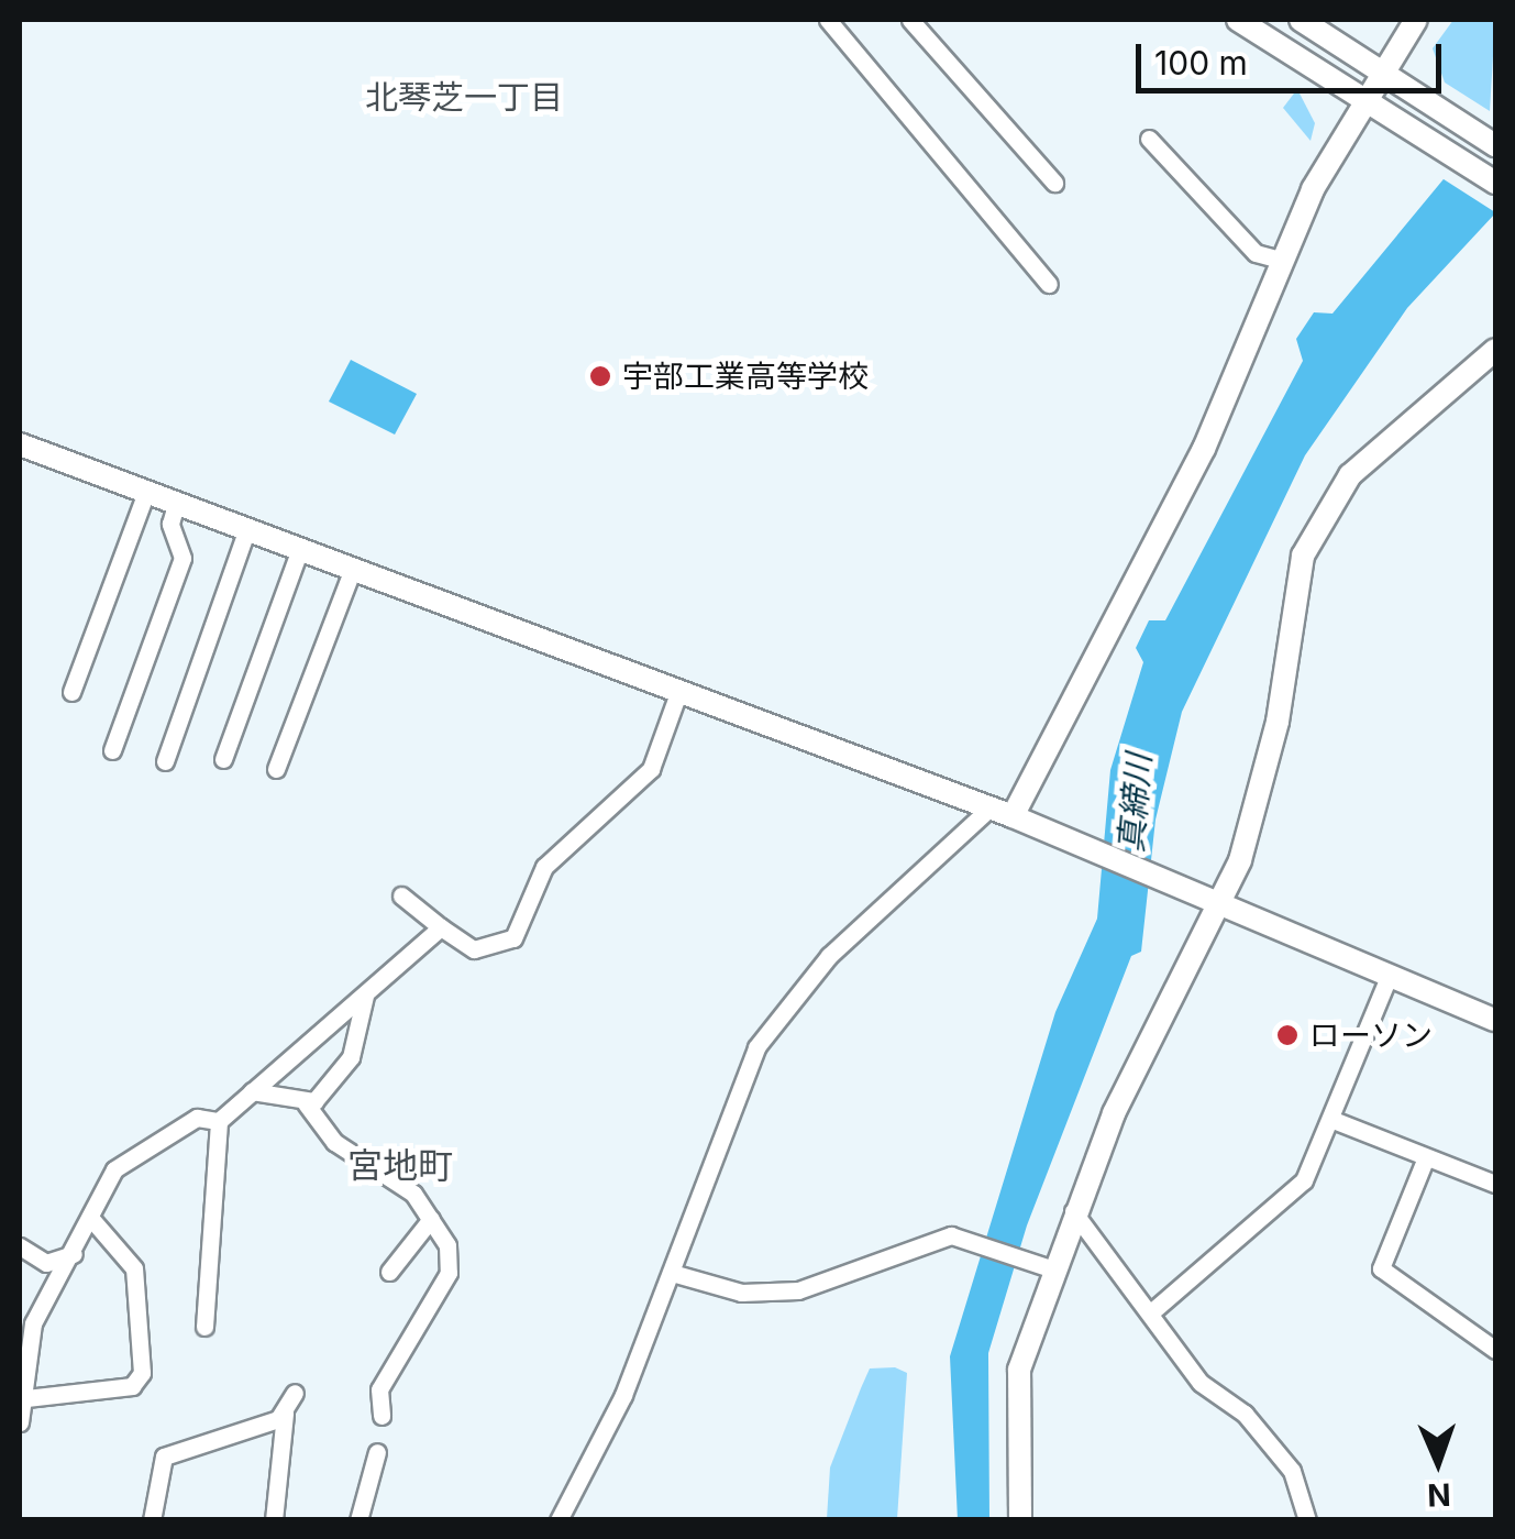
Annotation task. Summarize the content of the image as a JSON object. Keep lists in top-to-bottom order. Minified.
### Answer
{"districts":["北琴芝一丁目","宮地町"],"water":["真締川"],"places":["宇部工業高等学校","ローソン"],"scale_bar":"100 m","north":"bottom"}
